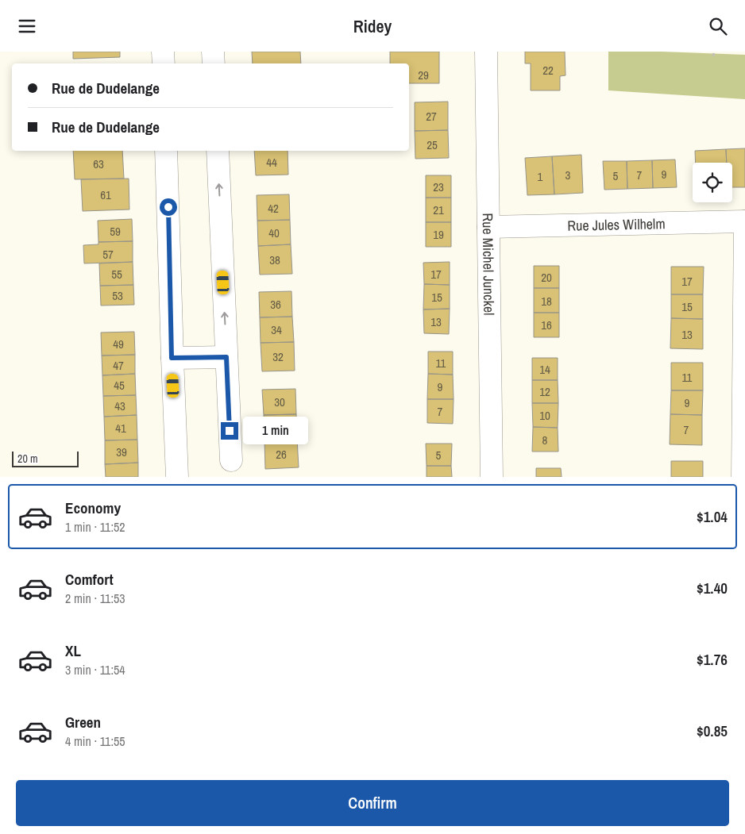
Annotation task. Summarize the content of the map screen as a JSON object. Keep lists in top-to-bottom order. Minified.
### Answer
{"streets":{"street":["Rue Jules Wilhelm","Rue Michel Junckel"]},"crossings":[["Rue Jules Wilhelm","Rue Michel Junckel"]],"house_numbers":["22","29","27","25","44","63","9","3","7","5","1","23","61","42","21","59","40","19","57","38","55","17","20","17","53","15","18","36","15","13","16","34","13","49","32","11","47","14","11","45","9","12","30","9","43","7","10","41","7","8","39","26","5"],"scale_bar":"20 m","page":{"header":"Ridey","banner":["Rue de Dudelange","Rue de Dudelange"],"bubble":"1 min","scale":"20 m","list":[{"name":"Economy","note":"1 min · 11:52","value":"$1.04"},{"name":"Comfort","note":"2 min · 11:53","value":"$1.40"},{"name":"XL","note":"3 min · 11:54","value":"$1.76"},{"name":"Green","note":"4 min · 11:55","value":"$0.85"}],"buttons":"Confirm"}}
